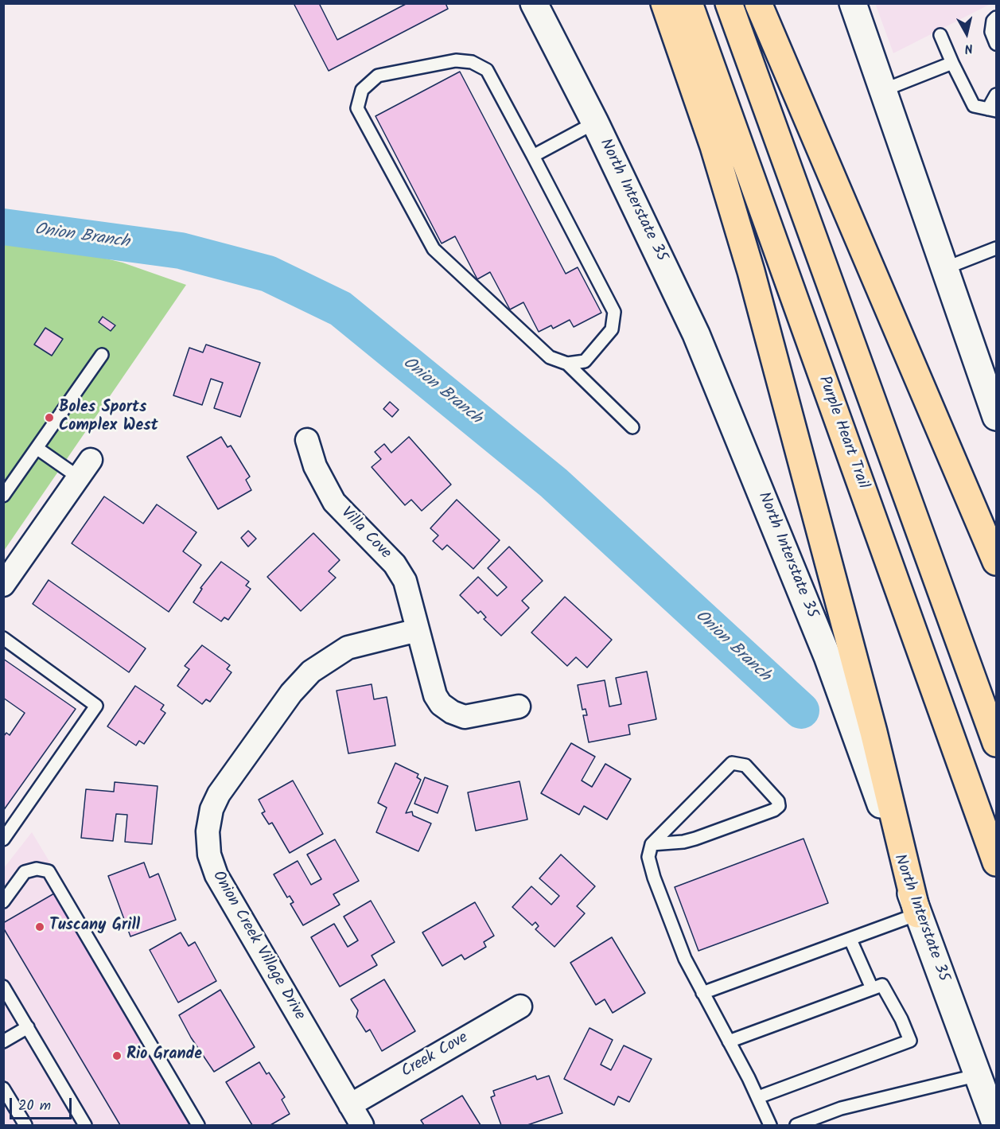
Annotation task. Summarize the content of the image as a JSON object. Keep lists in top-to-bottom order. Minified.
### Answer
{"streets":{"highway":["Purple Heart Trail"],"main road":["North Interstate 35"],"street":["Villa Cove","Onion Creek Village Drive","Creek Cove"]},"crossings":[["Villa Cove","Onion Creek Village Drive"],["Onion Creek Village Drive","Creek Cove"]],"water":["Onion Branch"],"places":["Boles Sports Complex West","Tuscany Grill","Rio Grande"],"scale_bar":"20 m","north":"bottom"}
